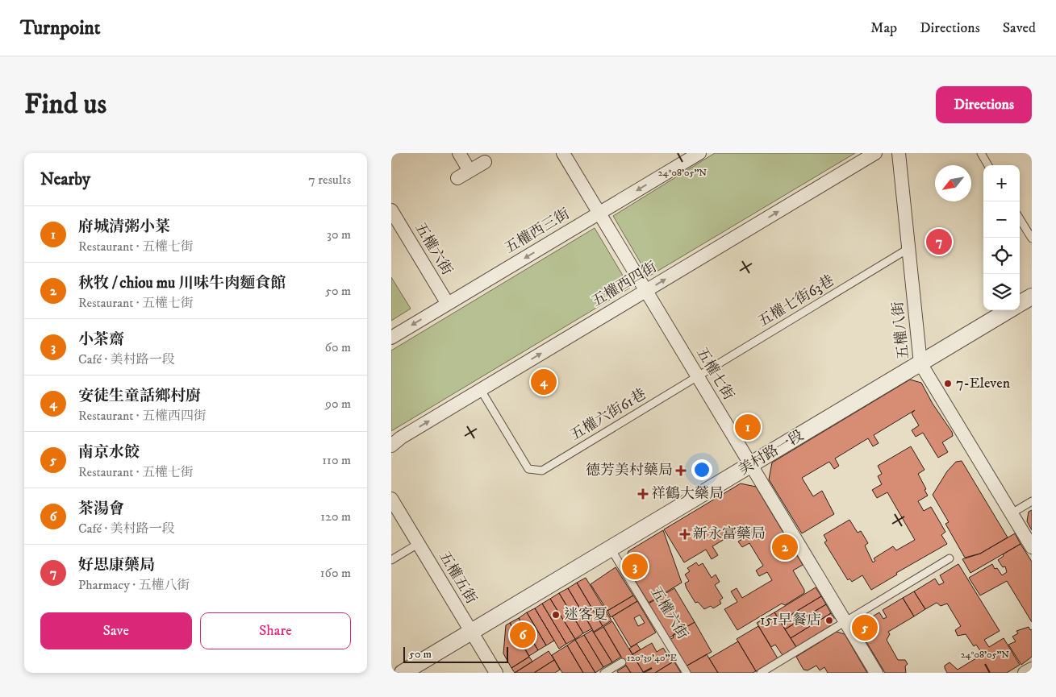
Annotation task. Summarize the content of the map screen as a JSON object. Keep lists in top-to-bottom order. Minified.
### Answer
{"streets":{"street":["五權西三街","五權六街","五權西四街","五權八街","五權七街","美村路一段","五權五街"],"lane":["五權七街63巷","五權六街61巷"]},"crossings":[["五權西三街","五權六街"],["五權西三街","五權七街"],["五權六街","美村路一段"],["五權西四街","五權七街"],["五權西四街","五權六街61巷"],["五權七街63巷","五權八街"],["五權七街63巷","五權七街"],["五權七街63巷","五權六街61巷"],["五權八街","美村路一段"],["五權七街","五權六街61巷"],["五權七街","美村路一段"],["美村路一段","五權五街"]],"one_way":["五權西三街","五權西四街"],"places":{"other":["7-Eleven","迷客夏","151早餐店"],"health":["德芳美村藥局","祥鶴大藥局","新永富藥局"]},"scale_bar":"50 m","north":"bottom left","page":{"header":"Turnpoint","nav":["Map","Directions","Saved"],"buttons":["Directions",["Save","Share"]],"title":"Find us","heading":["Nearby","7 results"],"map_buttons":["+","−"],"list":[{"mark":"1","name":"府城清粥小菜","note":"Restaurant · 五權七街","value":"30 m"},{"mark":"2","name":"秋牧 / chiou mu 川味牛肉麵食館","note":"Restaurant · 五權七街","value":"50 m"},{"mark":"3","name":"小茶齋","note":"Café · 美村路一段","value":"60 m"},{"mark":"4","name":"安徒生童話鄉村廚","note":"Restaurant · 五權西四街","value":"90 m"},{"mark":"5","name":"南京水餃","note":"Restaurant · 五權七街","value":"110 m"},{"mark":"6","name":"茶湯會","note":"Café · 美村路一段","value":"120 m"},{"mark":"7","name":"好思康藥局","note":"Pharmacy · 五權八街","value":"160 m"}],"pins":["7","4","1","2","3","5","6"],"scale":"50 m"},"coordinates":["24°08'05\"N","120°39'40\"E"]}
